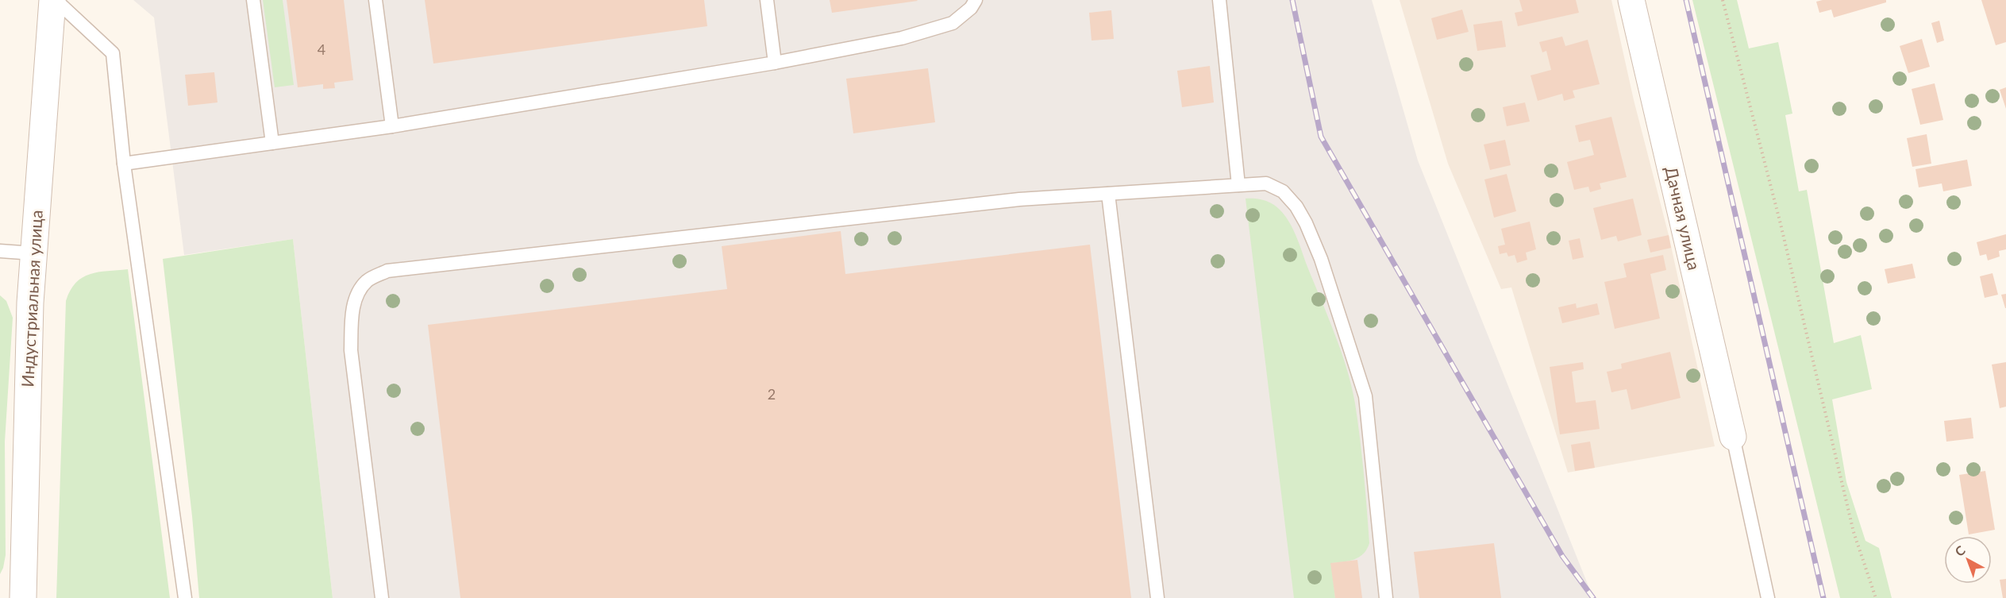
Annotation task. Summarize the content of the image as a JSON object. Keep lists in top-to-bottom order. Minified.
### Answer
{"streets":{"street":["Дачная улица","Индустриальная улица"]},"house_numbers":["4","2"],"north":"top left"}
